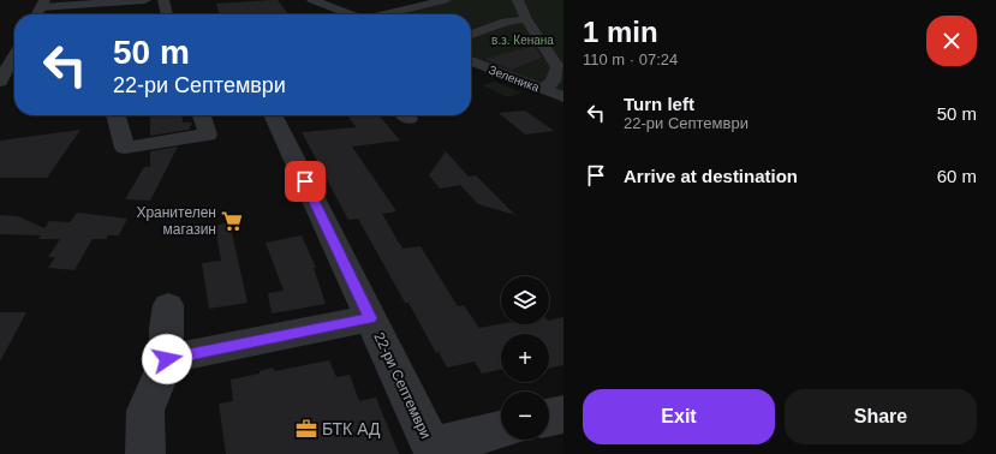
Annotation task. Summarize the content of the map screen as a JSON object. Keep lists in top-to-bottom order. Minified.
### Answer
{"streets":{"street":["Зеленика","22-ри Септември"]},"parks":["в.з. Кенана"],"places":{"supermarket":["Хранителен магазин"],"office":["БТК АД"]},"page":{"heading":["1 min","110 m · 07:24"],"turn":["50 m","22-ри Септември"],"list":[{"name":"Turn left","note":"22-ри Септември","value":"50 m"},{"name":"Arrive at destination","value":"60 m"}],"map_buttons":["+","−"],"buttons":["Exit","Share"]}}
